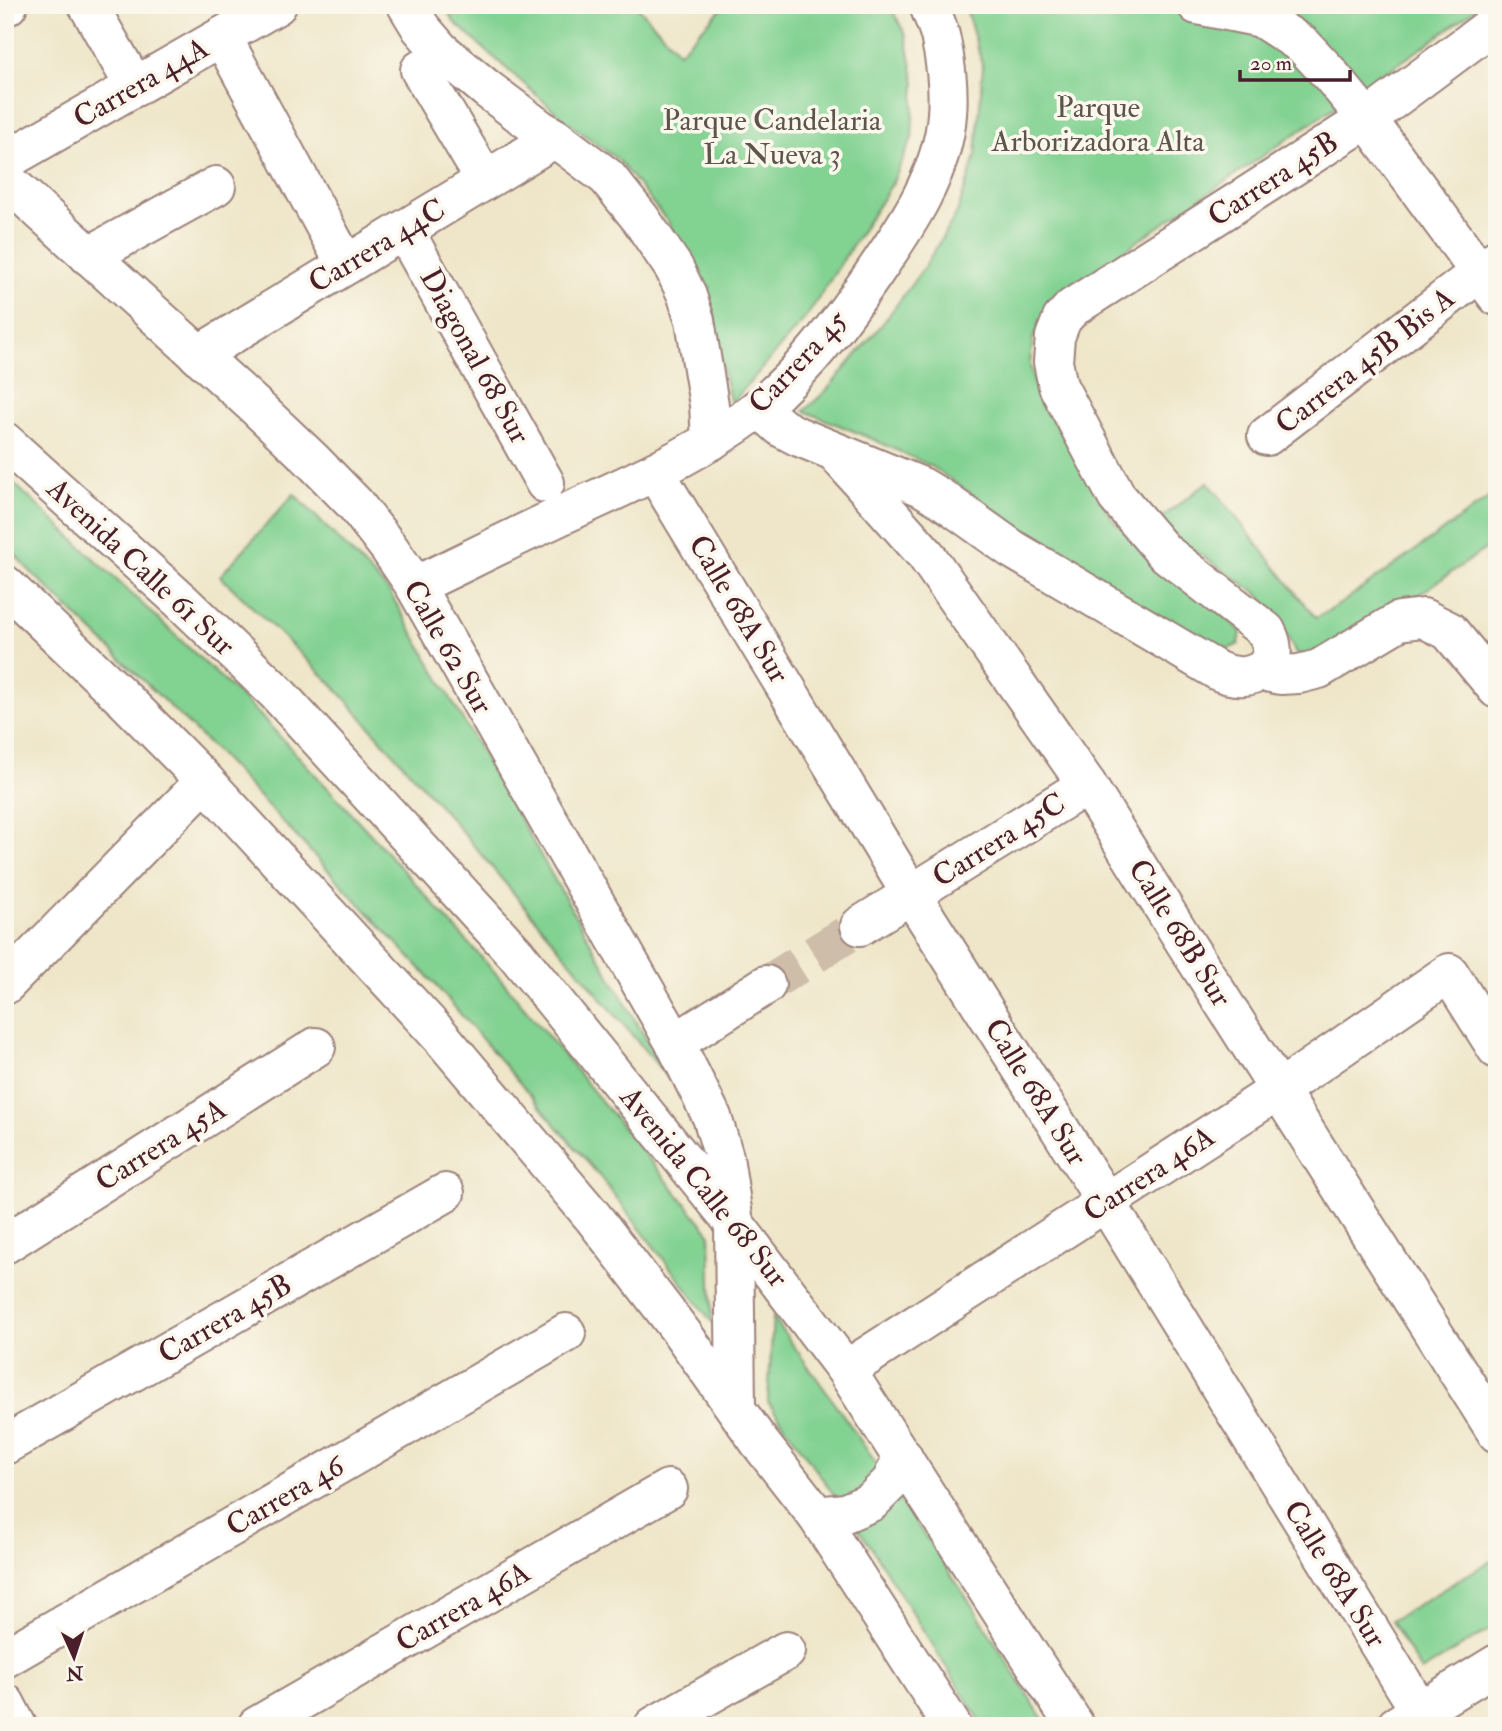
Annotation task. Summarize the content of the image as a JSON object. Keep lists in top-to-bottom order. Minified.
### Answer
{"streets":{"street":["Carrera 44A","Carrera 45B","Carrera 44C","Diagonal 68 Sur","Carrera 45B Bis A","Carrera 45","Avenida Calle 61 Sur","Calle 68A Sur","Calle 62 Sur","Carrera 45C","Calle 68B Sur","Carrera 45A","Carrera 46A","Avenida Calle 68 Sur","Carrera 46"]},"crossings":[["Carrera 45B","Calle 68B Sur"],["Carrera 44C","Diagonal 68 Sur"],["Carrera 44C","Calle 62 Sur"],["Carrera 45","Calle 68A Sur"],["Carrera 45","Calle 62 Sur"],["Carrera 45","Calle 68B Sur"],["Avenida Calle 61 Sur","Avenida Calle 68 Sur"],["Calle 68A Sur","Carrera 45C"],["Calle 68A Sur","Carrera 46A"],["Calle 62 Sur","Avenida Calle 68 Sur"],["Carrera 45C","Calle 68B Sur"],["Calle 68B Sur","Carrera 46A"],["Carrera 46A","Avenida Calle 68 Sur"]],"parks":["Parque Arborizadora Alta","Parque Candelaria La Nueva 3"],"scale_bar":"20 m","north":"bottom"}
